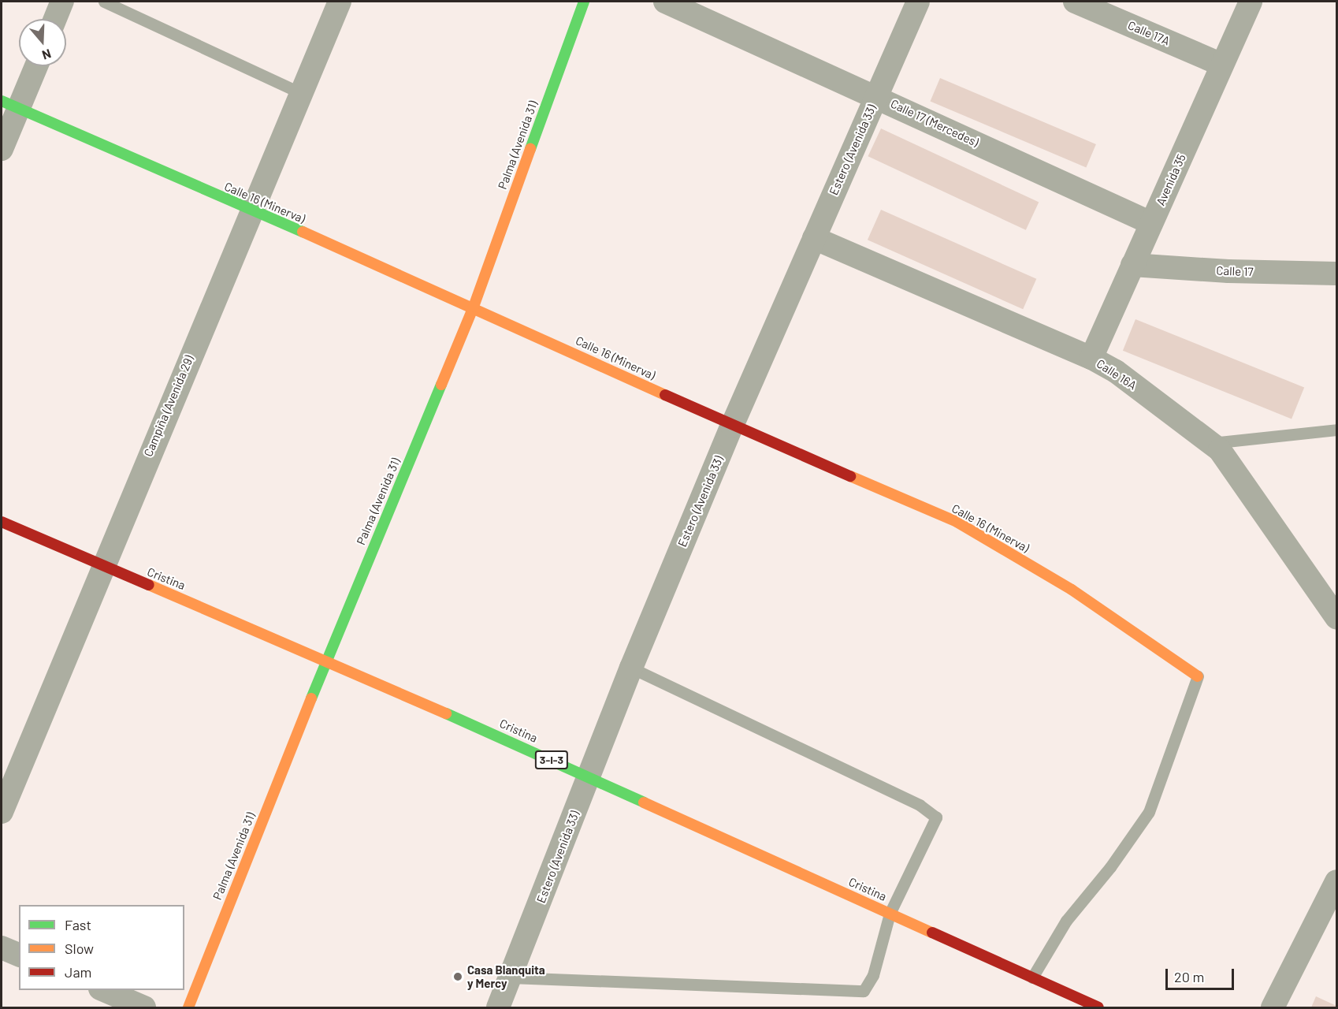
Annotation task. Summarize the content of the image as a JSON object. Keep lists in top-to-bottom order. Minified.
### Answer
{"streets":{"street":["Calle 17A","Calle 17 (Mercedes)","Palma (Avenida 31)","Estero (Avenida 33)","Avenida 35","Calle 16 (Minerva)","Calle 17","Calle 16A","Campiña (Avenida 29)","Cristina","3-I-3"]},"crossings":[["Calle 17A","Avenida 35"],["Calle 17 (Mercedes)","Estero (Avenida 33)"],["Calle 17 (Mercedes)","Avenida 35"],["Palma (Avenida 31)","Calle 16 (Minerva)"],["Palma (Avenida 31)","Cristina"],["Estero (Avenida 33)","Calle 16 (Minerva)"],["Estero (Avenida 33)","Calle 16A"],["Estero (Avenida 33)","Cristina"],["Avenida 35","Calle 17"],["Avenida 35","Calle 16A"],["Calle 16 (Minerva)","Campiña (Avenida 29)"],["Campiña (Avenida 29)","Cristina"]],"places":["Casa Blanquita y Mercy"],"legend":["Fast","Slow","Jam"],"scale_bar":"20 m","north":"bottom"}
